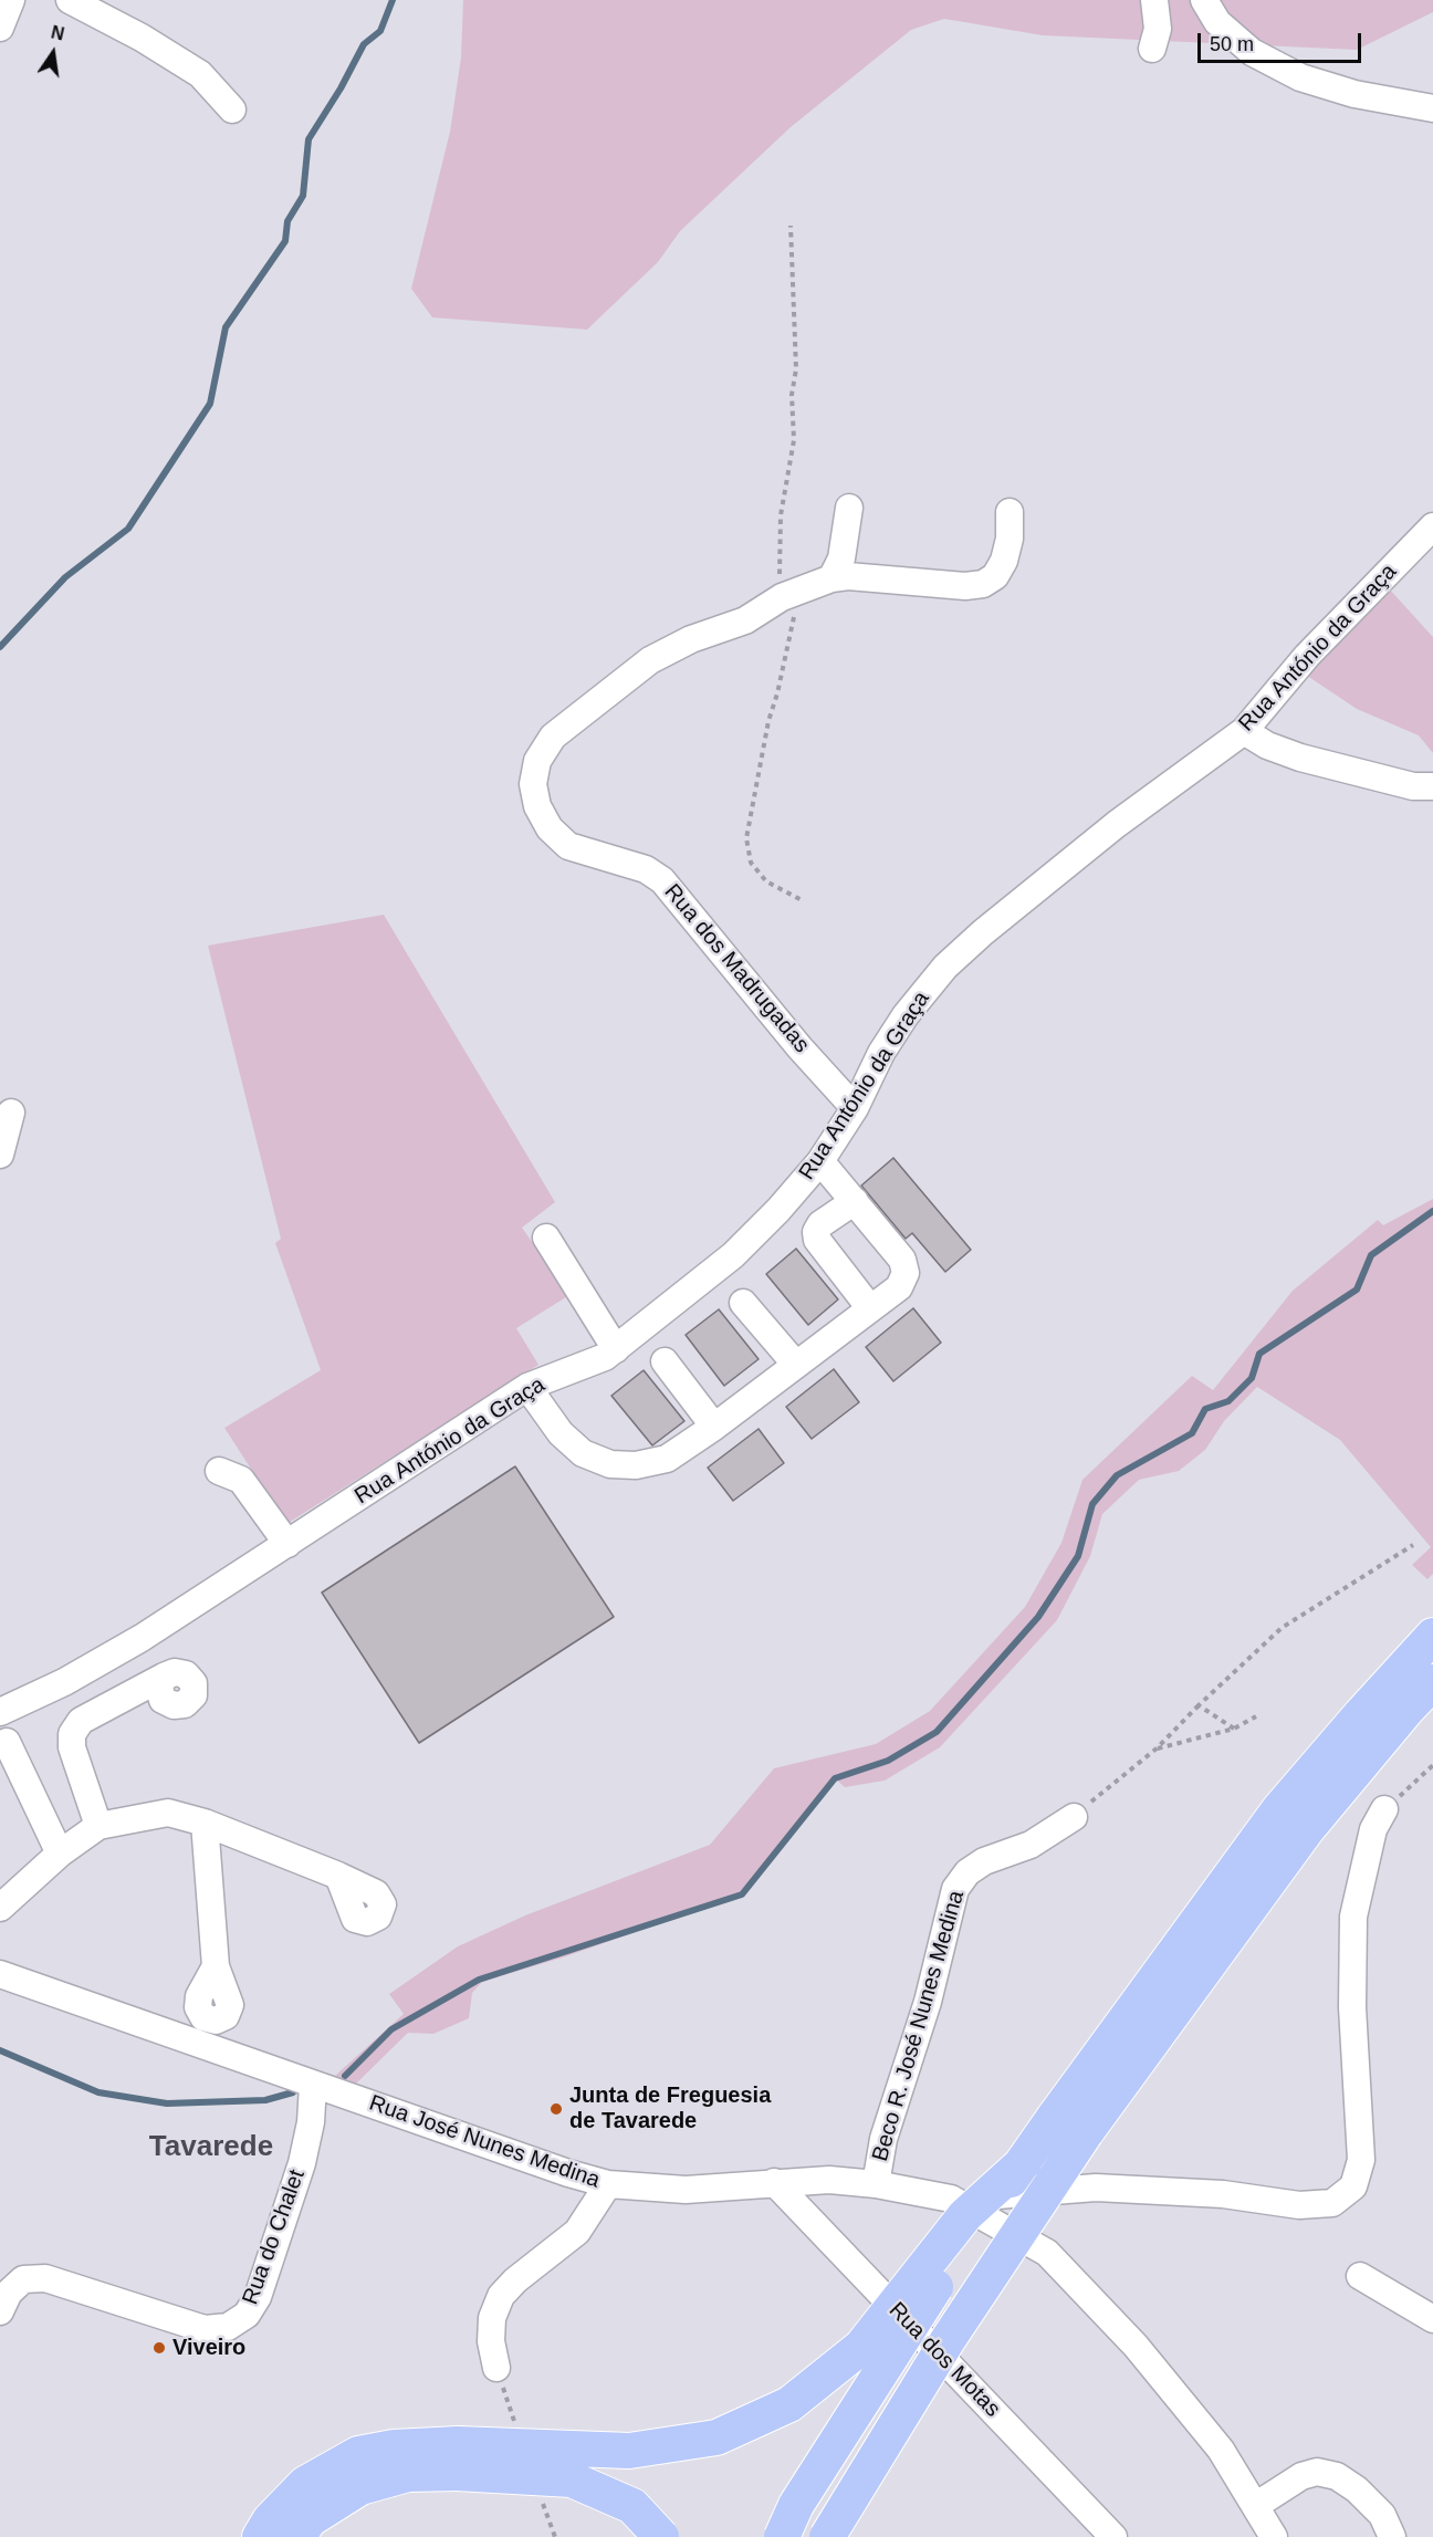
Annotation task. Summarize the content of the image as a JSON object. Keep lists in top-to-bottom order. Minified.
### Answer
{"streets":{"street":["Rua António da Graça","Rua dos Madrugadas","Beco R. José Nunes Medina","Rua José Nunes Medina","Rua do Chalet","Rua dos Motas"]},"crossings":[["Rua António da Graça","Rua dos Madrugadas"],["Beco R. José Nunes Medina","Rua José Nunes Medina"],["Rua José Nunes Medina","Rua do Chalet"],["Rua José Nunes Medina","Rua dos Motas"]],"districts":["Tavarede"],"places":["Junta de Freguesia de Tavarede","Viveiro"],"scale_bar":"50 m","north":"top"}
